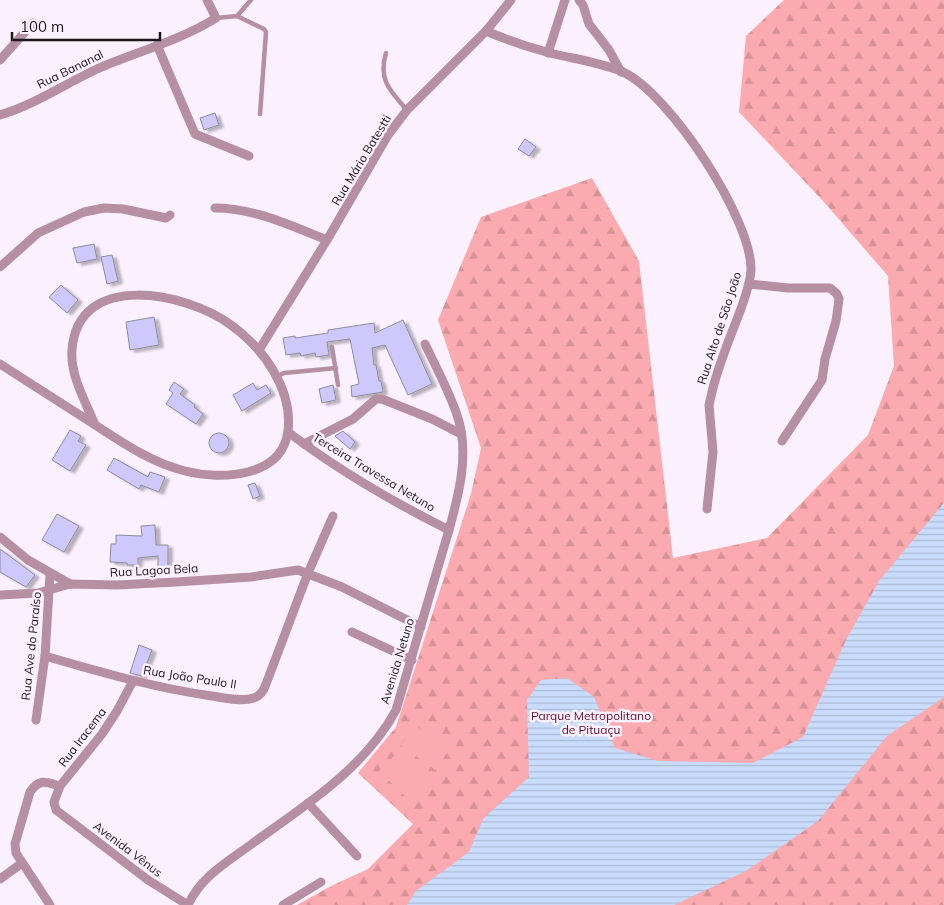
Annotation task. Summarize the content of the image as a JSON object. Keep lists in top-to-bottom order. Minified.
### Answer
{"streets":{"street":["Rua Bananal","Rua Mário Batestti","Rua Alto de São João","Terceira Travessa Netuno","Rua Lagoa Bela","Rua Ave do Paraíso","Avenida Netuno","Rua João Paulo II","Rua Iracema","Avenida Vênus"]},"crossings":[["Rua Mário Batestti","Rua Alto de São João"],["Terceira Travessa Netuno","Avenida Netuno"],["Rua Lagoa Bela","Rua Ave do Paraíso"],["Rua Lagoa Bela","Avenida Netuno"],["Rua Lagoa Bela","Rua João Paulo II"],["Rua Ave do Paraíso","Rua João Paulo II"],["Avenida Netuno","Avenida Vênus"],["Rua João Paulo II","Rua Iracema"],["Rua Iracema","Avenida Vênus"]],"parks":["Parque Metropolitano de Pituaçu"],"scale_bar":"100 m"}
